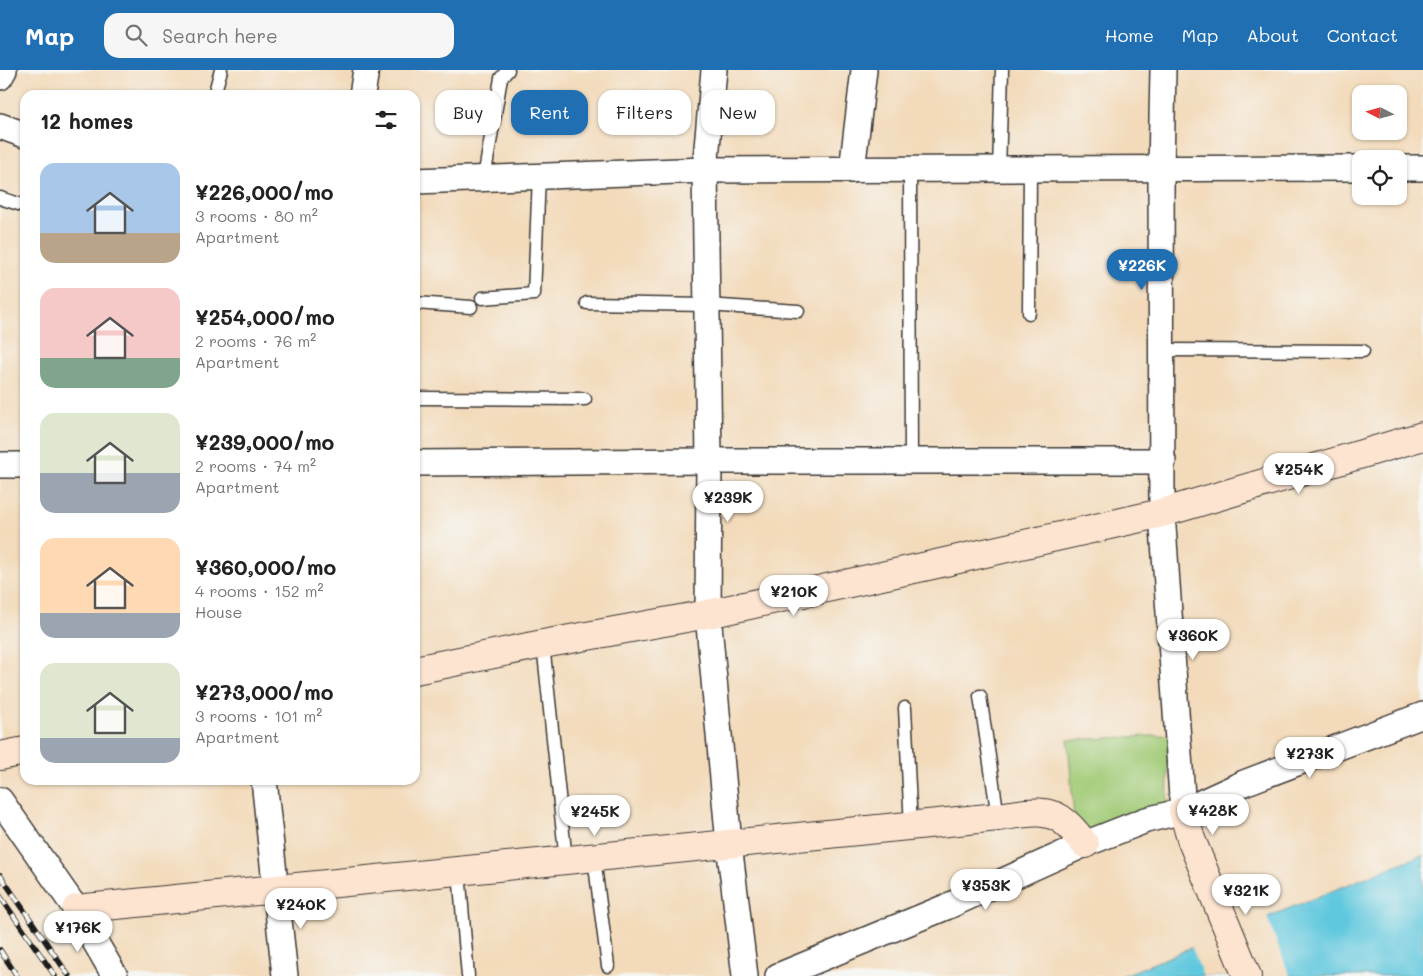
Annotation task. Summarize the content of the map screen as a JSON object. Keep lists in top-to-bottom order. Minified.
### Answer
{"north":"left","page":{"header":"Map","search":"Search here","nav":["Home","Map","About","Contact"],"chip":["Buy","Rent","Filters","New"],"heading":"12 homes","list":[{"name":"¥226,000/mo","note":"3 rooms · 80 m² · Apartment"},{"name":"¥254,000/mo","note":"2 rooms · 76 m² · Apartment"},{"name":"¥239,000/mo","note":"2 rooms · 74 m² · Apartment"},{"name":"¥360,000/mo","note":"4 rooms · 152 m² · House"},{"name":"¥273,000/mo","note":"3 rooms · 101 m² · Apartment"}],"price":["¥226K","¥254K","¥239K","¥210K","¥360K","¥273K","¥428K","¥245K","¥353K","¥321K","¥240K","¥176K"]}}
